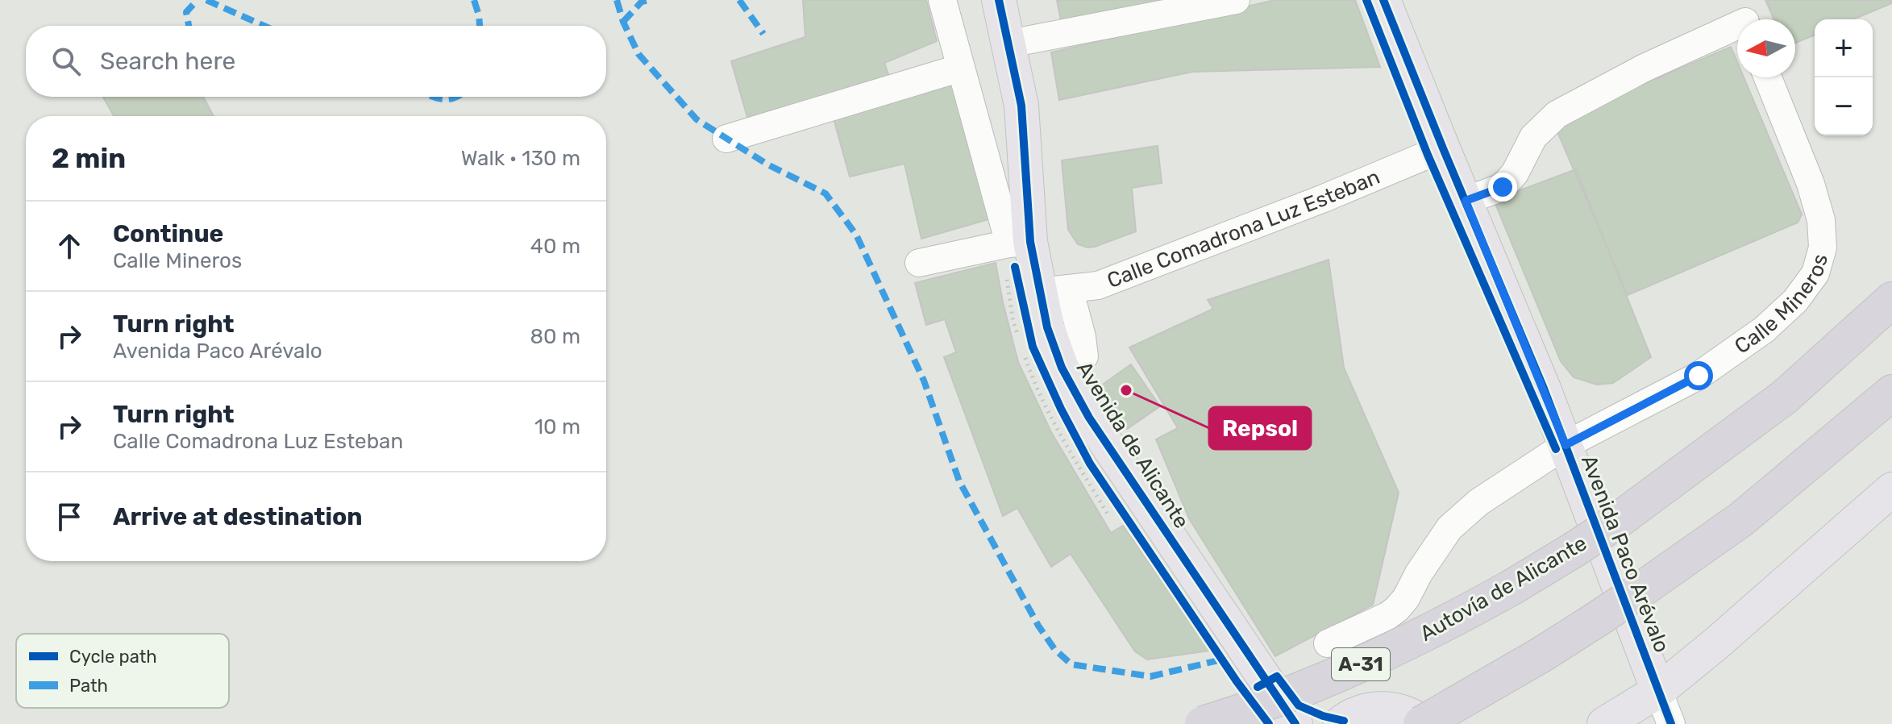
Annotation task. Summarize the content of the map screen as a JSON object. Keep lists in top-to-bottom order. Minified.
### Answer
{"streets":{"highway":["Autovía de Alicante","A-31"],"main road":["Avenida de Alicante","Avenida Paco Arévalo"],"street":["Calle Comadrona Luz Esteban","Calle Mineros"]},"crossings":[["Calle Comadrona Luz Esteban","Avenida de Alicante"],["Calle Comadrona Luz Esteban","Avenida Paco Arévalo"],["Calle Mineros","Avenida Paco Arévalo"]],"places":["Repsol"],"legend":["Cycle path","Path"],"north":"left","page":{"map_buttons":["+","−"],"search":"Search here","heading":["2 min","Walk · 130 m"],"list":[["Continue","Calle Mineros","40 m"],["Turn right","Avenida Paco Arévalo","80 m"],["Turn right","Calle Comadrona Luz Esteban","10 m"],"Arrive at destination"]}}
